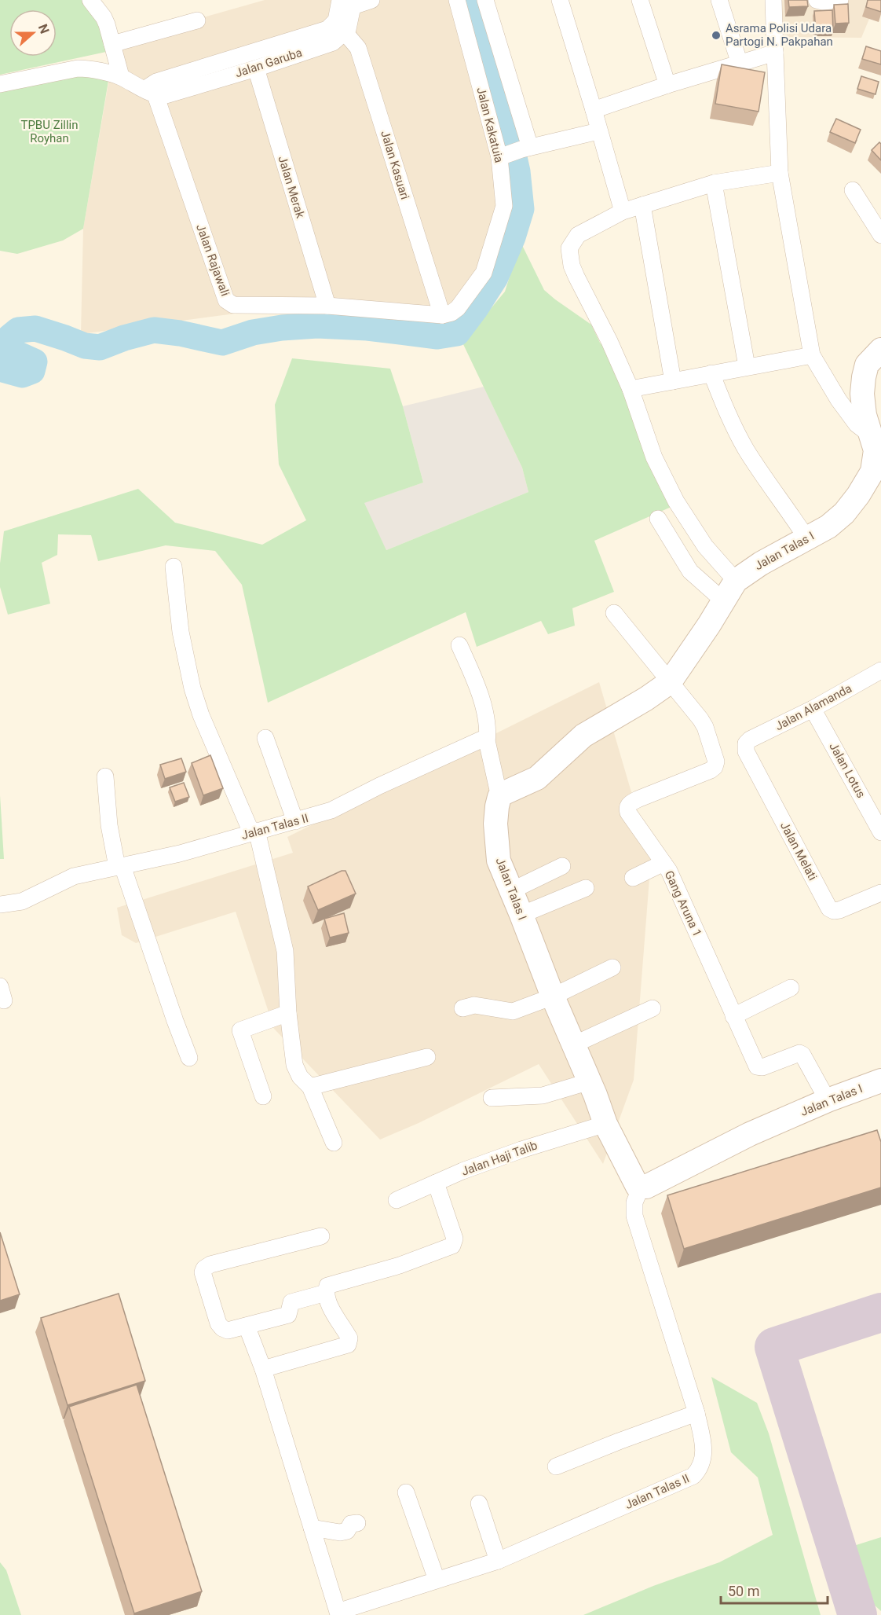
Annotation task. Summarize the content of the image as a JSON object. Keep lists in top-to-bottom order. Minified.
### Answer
{"streets":{"street":["Jalan Garuba","Jalan Kakatuia","Jalan Kasuari","Jalan Merak","Jalan Rajawali","Jalan Talas I","Jalan Alamanda","Jalan Lotus","Jalan Talas II","Jalan Melati","Gang Aruna 1","Jalan Haji Talib"]},"crossings":[["Jalan Garuba","Jalan Kasuari"],["Jalan Garuba","Jalan Merak"],["Jalan Garuba","Jalan Rajawali"],["Jalan Kakatuia","Jalan Kasuari"],["Jalan Kakatuia","Jalan Rajawali"],["Jalan Kasuari","Jalan Rajawali"],["Jalan Merak","Jalan Rajawali"],["Jalan Talas I","Jalan Talas II"],["Jalan Talas I","Gang Aruna 1"],["Jalan Talas I","Jalan Haji Talib"],["Jalan Alamanda","Jalan Lotus"],["Jalan Alamanda","Jalan Melati"]],"parks":["TPBU Zillin Royhan"],"places":["Asrama Polisi Udara Partogi N. Pakpahan"],"scale_bar":"50 m","north":"right"}
